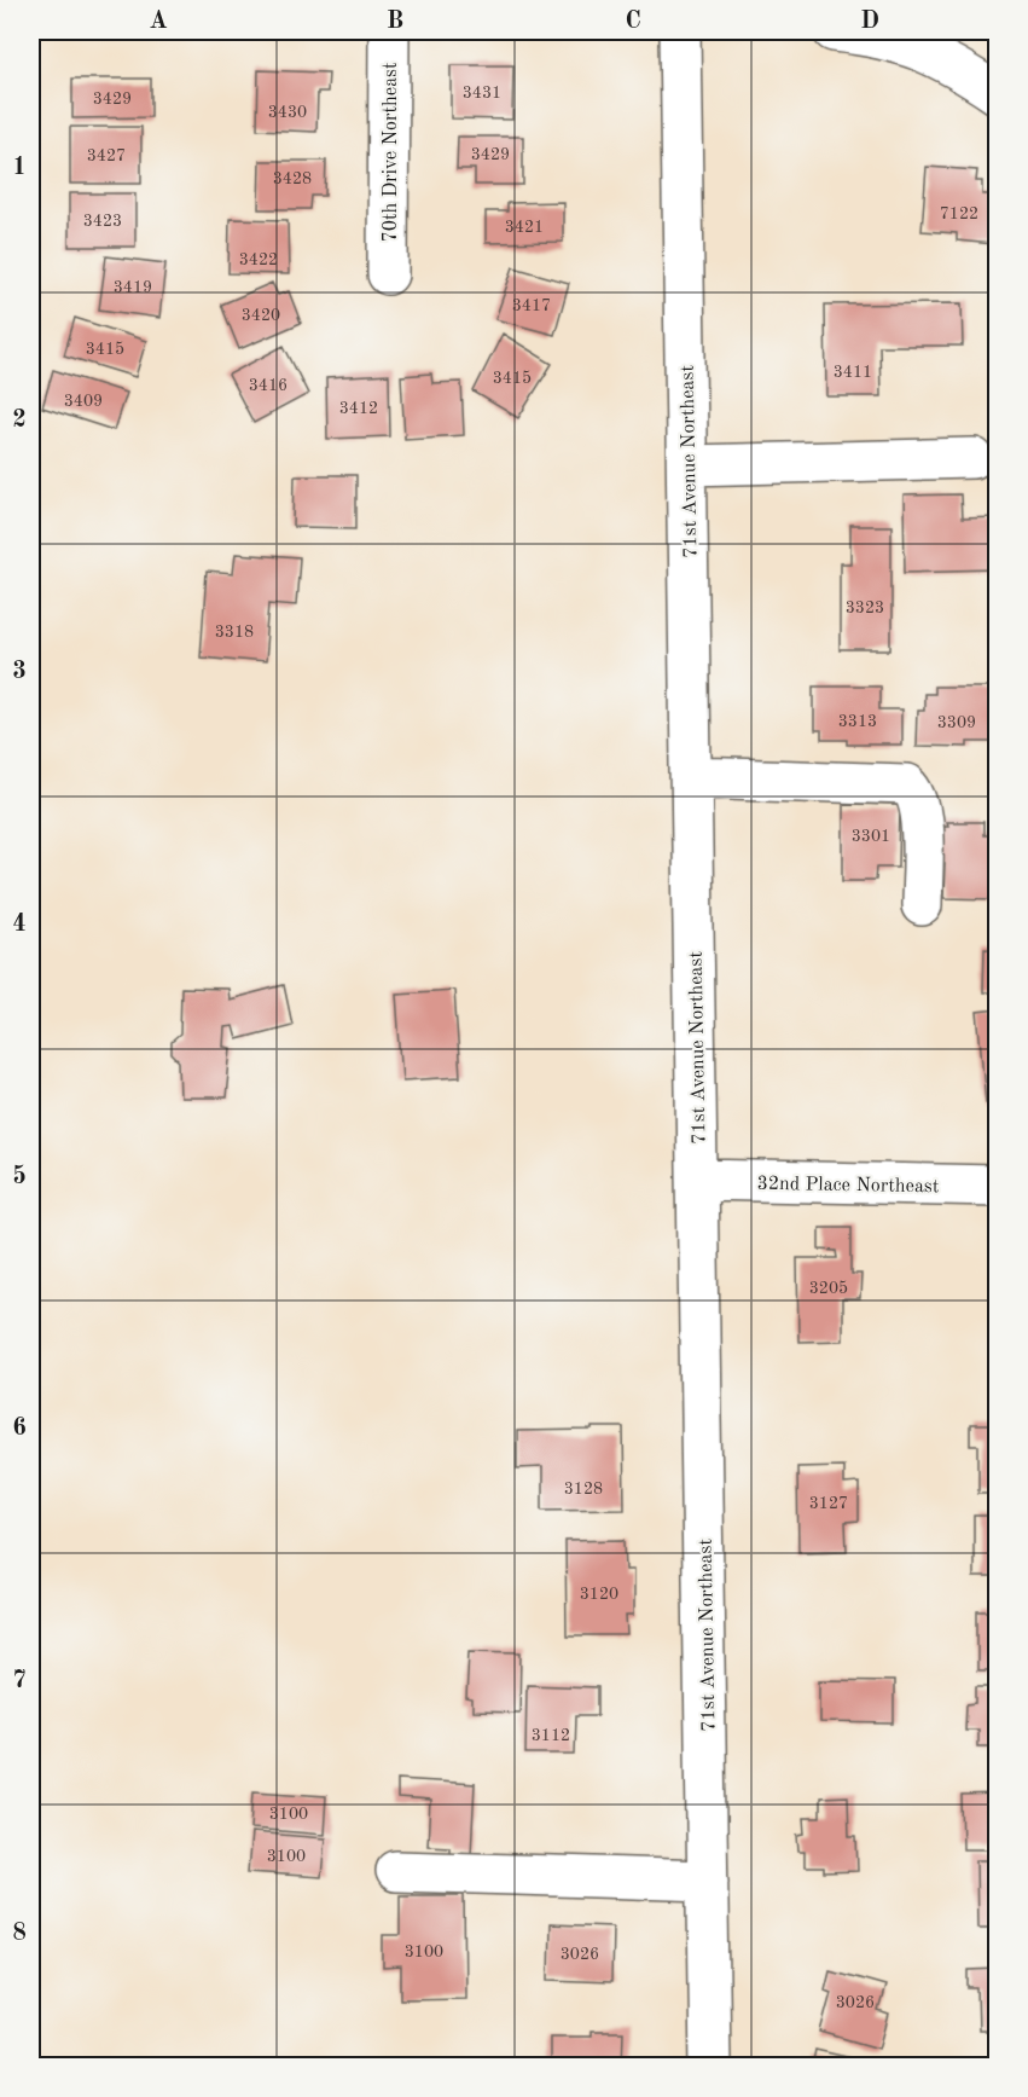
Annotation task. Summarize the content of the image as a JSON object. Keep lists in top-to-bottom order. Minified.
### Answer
{"streets":{"street":["70th Drive Northeast","71st Avenue Northeast","32nd Place Northeast"]},"crossings":[["71st Avenue Northeast","32nd Place Northeast"]],"house_numbers":["3431","3429","3430","3429","3427","3428","7122","3423","3421","3422","3419","3417","3420","3415","3411","3415","3416","3409","3412","3323","3318","3313","3309","3301","3205","3128","3127","3120","3112","3100","3100","3100","3026","3026"],"grid":{"columns":["A","B","C","D"],"rows":["1","2","3","4","5","6","7","8"]}}
